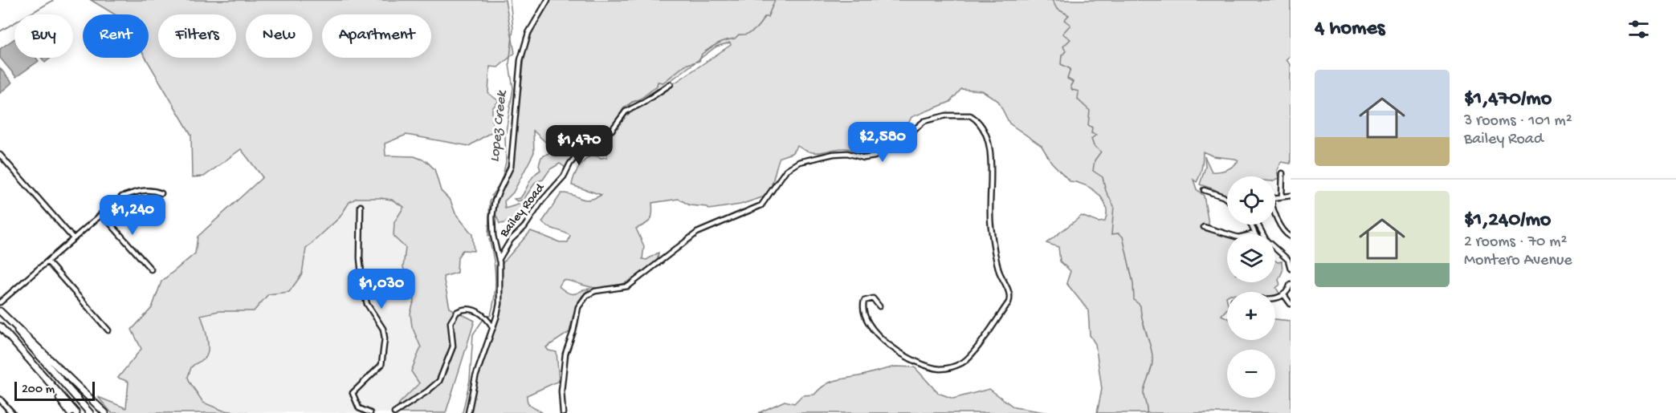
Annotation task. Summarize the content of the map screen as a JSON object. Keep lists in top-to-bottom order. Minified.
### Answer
{"streets":{"street":["Bailey Road"]},"water":["Lopez Creek"],"scale_bar":"200 m","page":{"heading":"4 homes","chip":["Buy","Rent","Filters","New","Apartment"],"list":[{"name":"$1,470/mo","note":"3 rooms · 101 m² · Bailey Road"},{"name":"$1,240/mo","note":"2 rooms · 70 m² · Montero Avenue"}],"price":["$2,580","$1,470","$1,240","$1,030"],"map_buttons":["+","−"],"scale":"200 m"}}
